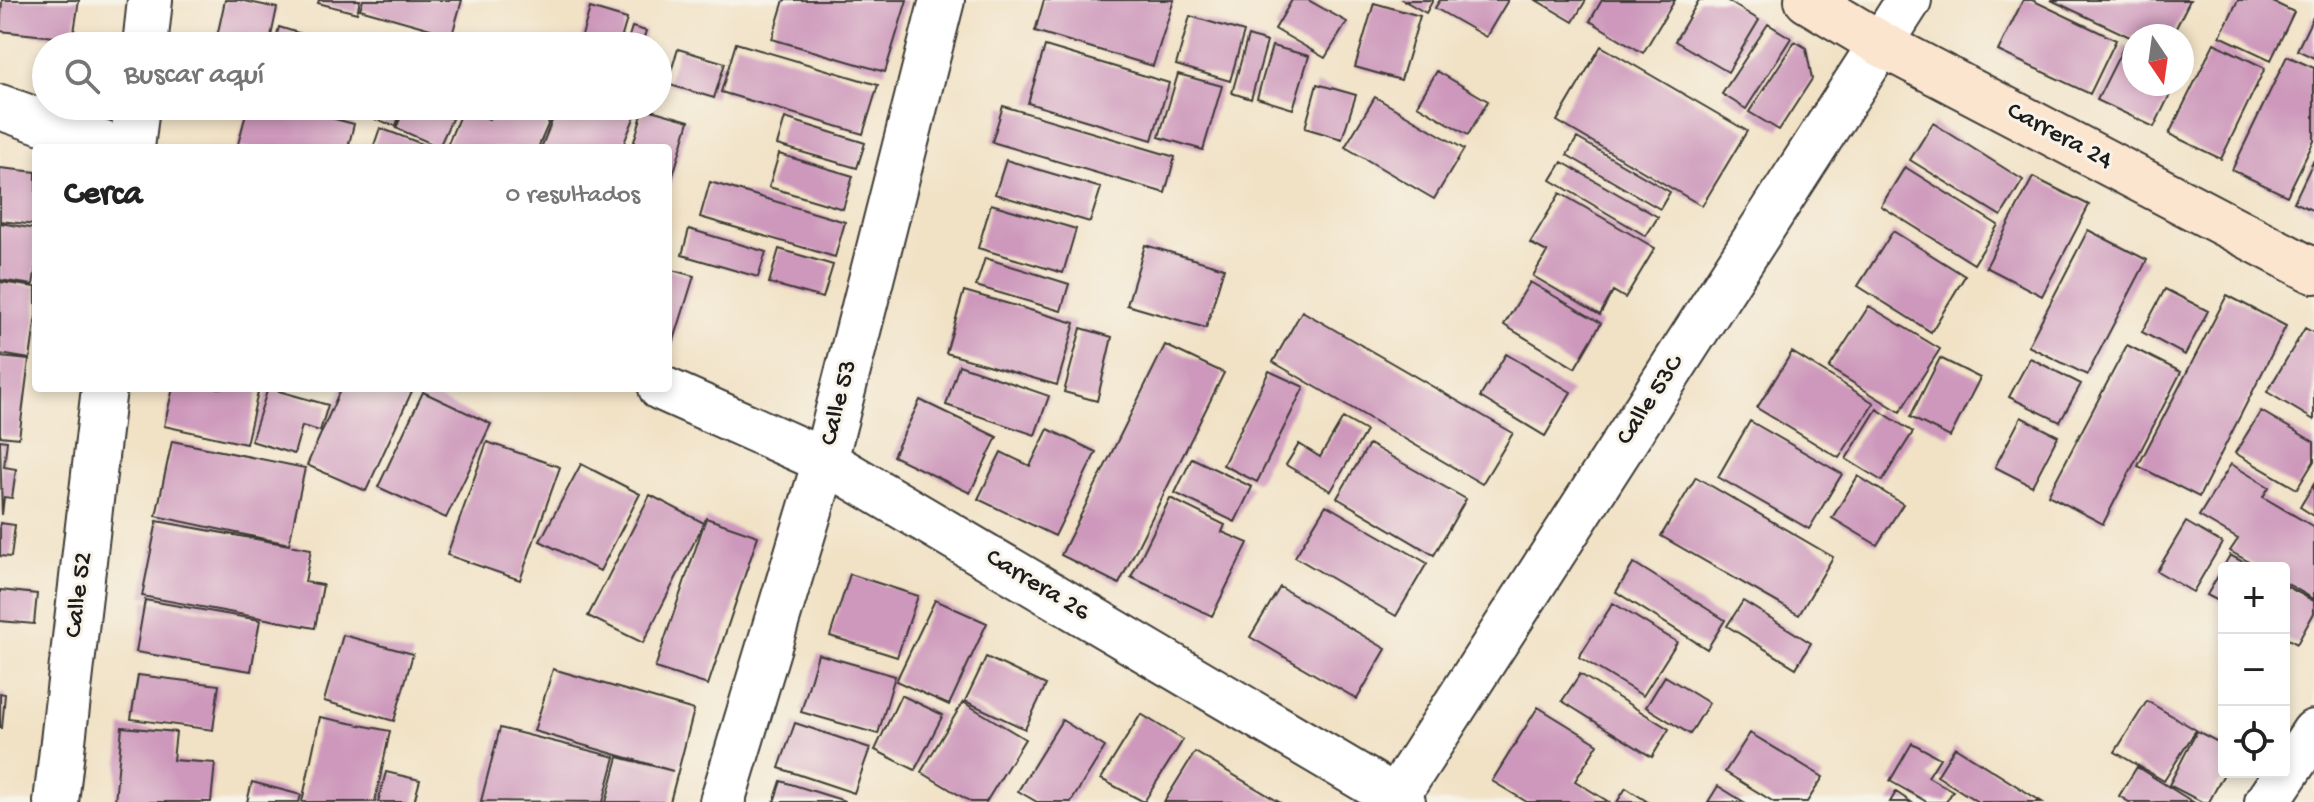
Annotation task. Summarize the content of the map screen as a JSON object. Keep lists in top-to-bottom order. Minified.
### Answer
{"streets":{"street":["Carrera 24","Calle 53C","Calle 53","Carrera 26","Calle 52"]},"crossings":[["Carrera 24","Calle 53C"],["Calle 53C","Carrera 26"],["Calle 53","Carrera 26"]],"north":"bottom","page":{"search":"Buscar aquí","heading":["Cerca","0 resultados"],"map_buttons":["+","−"]}}
